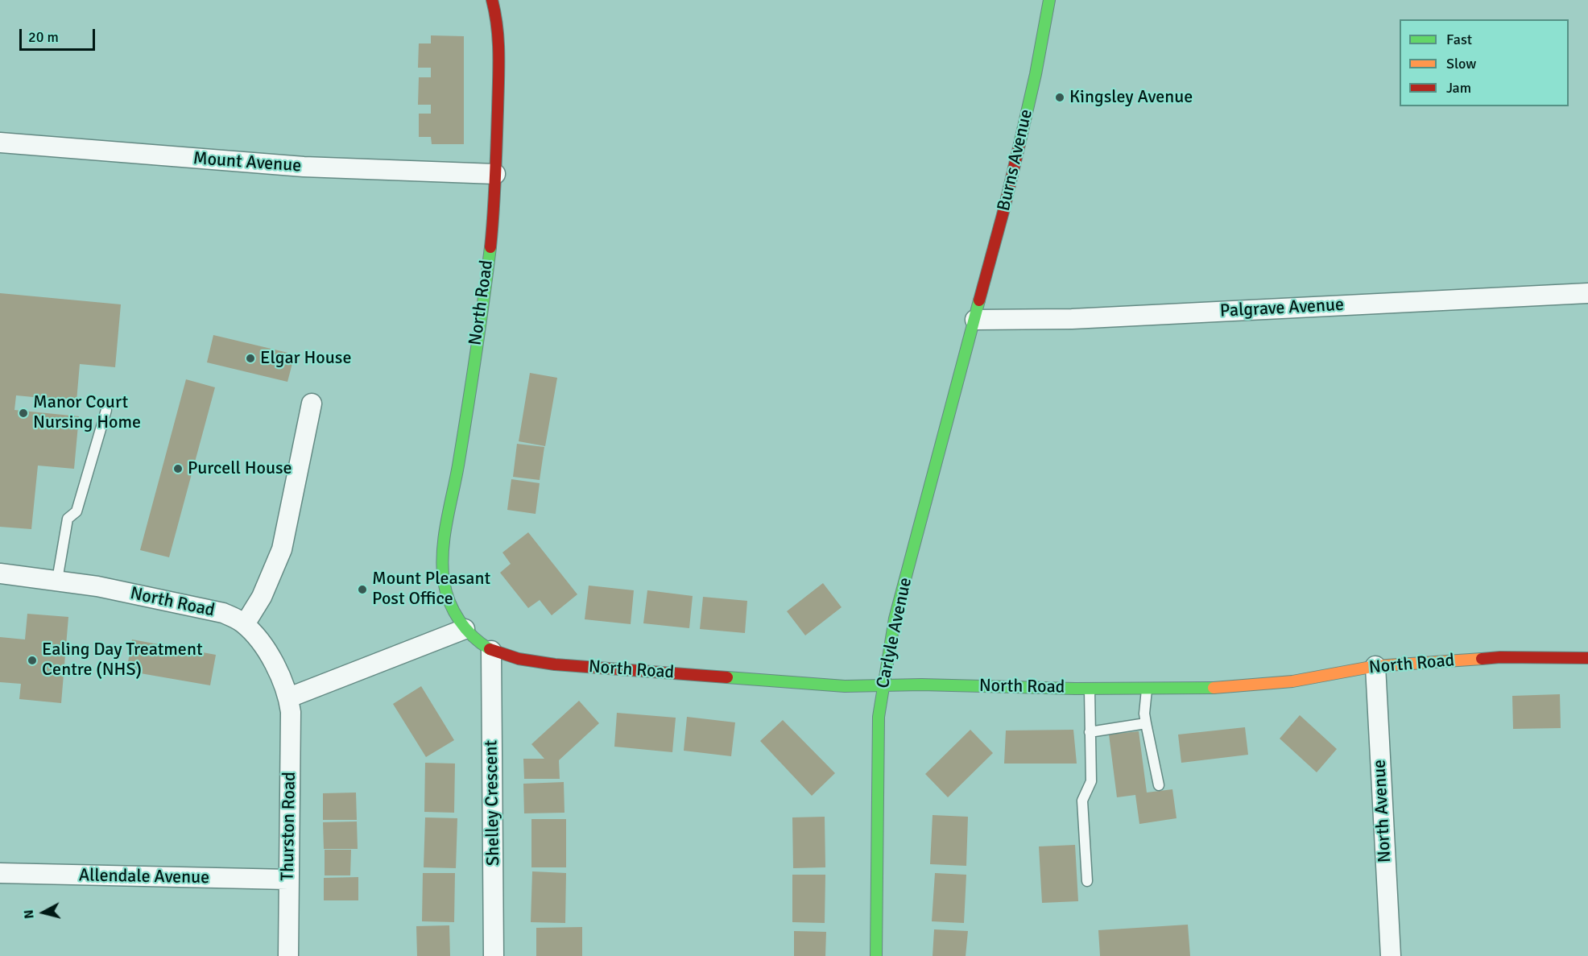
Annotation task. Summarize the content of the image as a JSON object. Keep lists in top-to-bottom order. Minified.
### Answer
{"streets":{"street":["Burns Avenue","Mount Avenue","North Road","Palgrave Avenue","Carlyle Avenue","Shelley Crescent","North Avenue","Thurston Road","Allendale Avenue"]},"crossings":[["Burns Avenue","Palgrave Avenue"],["Burns Avenue","Carlyle Avenue"],["Mount Avenue","North Road"],["North Road","Carlyle Avenue"],["North Road","Shelley Crescent"],["North Road","North Avenue"],["North Road","Thurston Road"],["Palgrave Avenue","Carlyle Avenue"],["Thurston Road","Allendale Avenue"]],"places":["Kingsley Avenue","Elgar House","Manor Court Nursing Home","Purcell House","Mount Pleasant Post Office","Ealing Day Treatment Centre (NHS)"],"legend":["Fast","Slow","Jam"],"scale_bar":"20 m","north":"left"}
